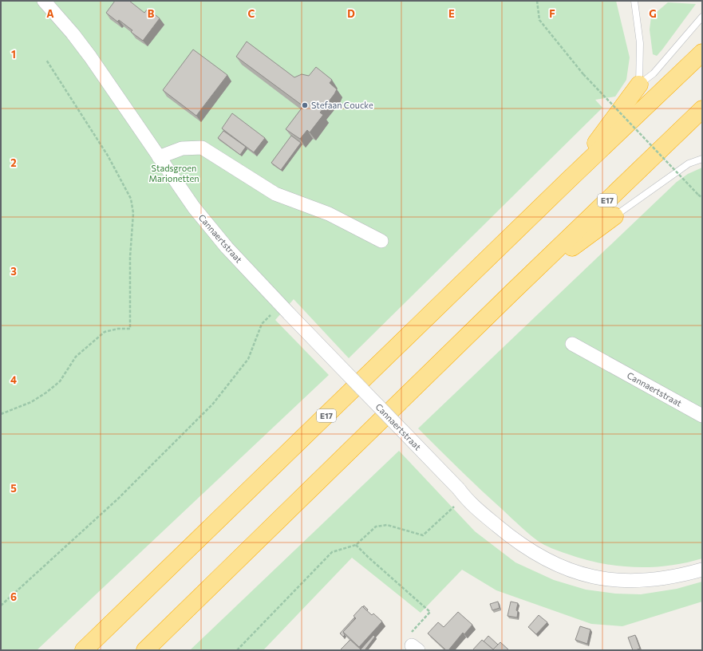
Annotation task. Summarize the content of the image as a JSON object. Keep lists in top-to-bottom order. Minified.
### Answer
{"streets":{"highway":["E17"],"street":["Cannaertstraat"]},"parks":["Stadsgroen Marionetten"],"places":["Stefaan Coucke"],"grid":{"columns":["A","B","C","D","E","F","G"],"rows":["1","2","3","4","5","6"]}}
